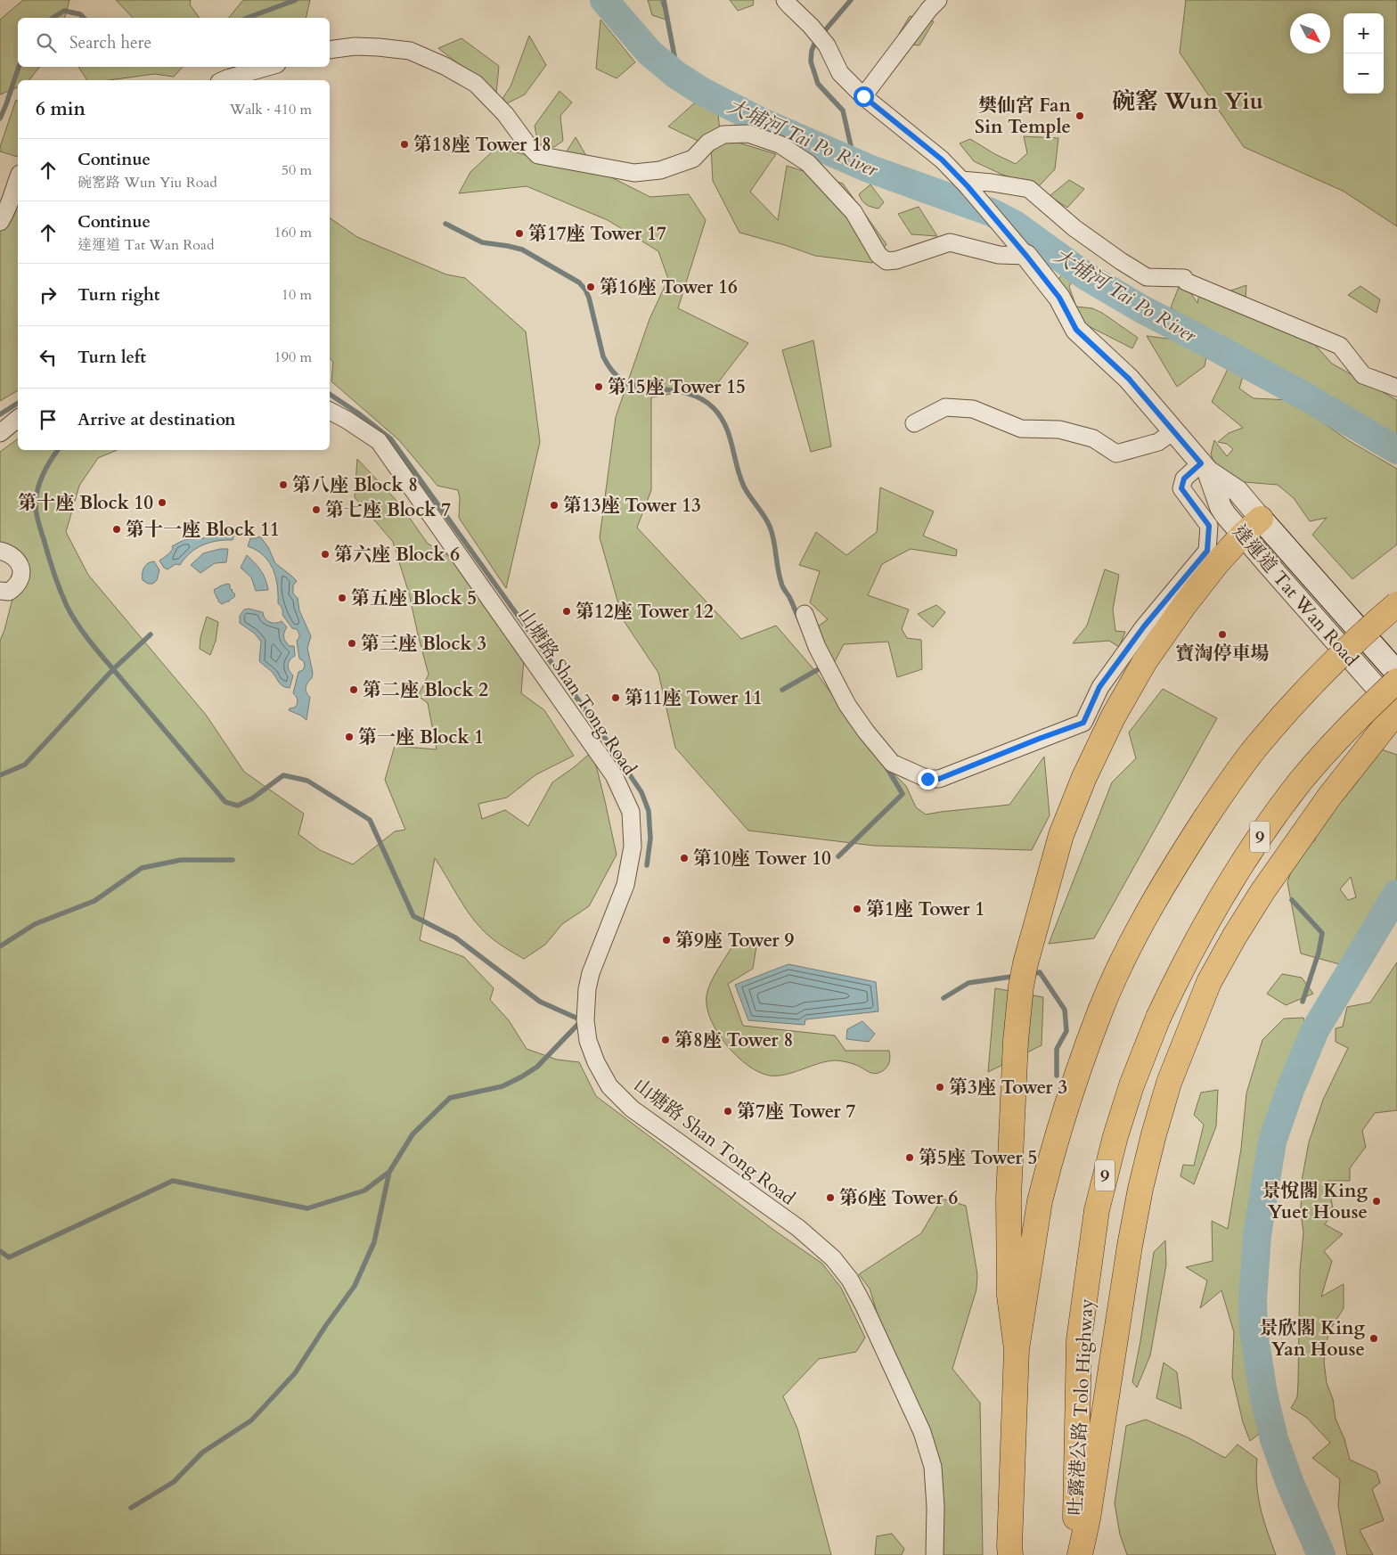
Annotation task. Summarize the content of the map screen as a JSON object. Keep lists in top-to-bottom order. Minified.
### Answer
{"streets":{"highway":["9","吐露港公路 Tolo Highway"],"main road":["達運道 Tat Wan Road"],"street":["山塘路 Shan Tong Road"]},"districts":["碗窰 Wun Yiu"],"water":["大埔河 Tai Po River"],"places":["樊仙宮 Fan Sin Temple","第18座 Tower 18","第17座 Tower 17","第16座 Tower 16","第15座 Tower 15","第八座 Block 8","第十座 Block 10","第13座 Tower 13","第七座 Block 7","第十一座 Block 11","第六座 Block 6","第五座 Block 5","第12座 Tower 12","寶淘停車場","第三座 Block 3","第二座 Block 2","第11座 Tower 11","第一座 Block 1","第10座 Tower 10","第1座 Tower 1","第9座 Tower 9","第8座 Tower 8","第3座 Tower 3","第7座 Tower 7","第5座 Tower 5","第6座 Tower 6","景悅閣 King Yuet House","景欣閣 King Yan House"],"north":"bottom right","page":{"map_buttons":["+","−"],"search":"Search here","heading":["6 min","Walk · 410 m"],"list":[["Continue","碗窰路 Wun Yiu Road","50 m"],["Continue","達運道 Tat Wan Road","160 m"],["Turn right","10 m"],["Turn left","190 m"],"Arrive at destination"]}}
